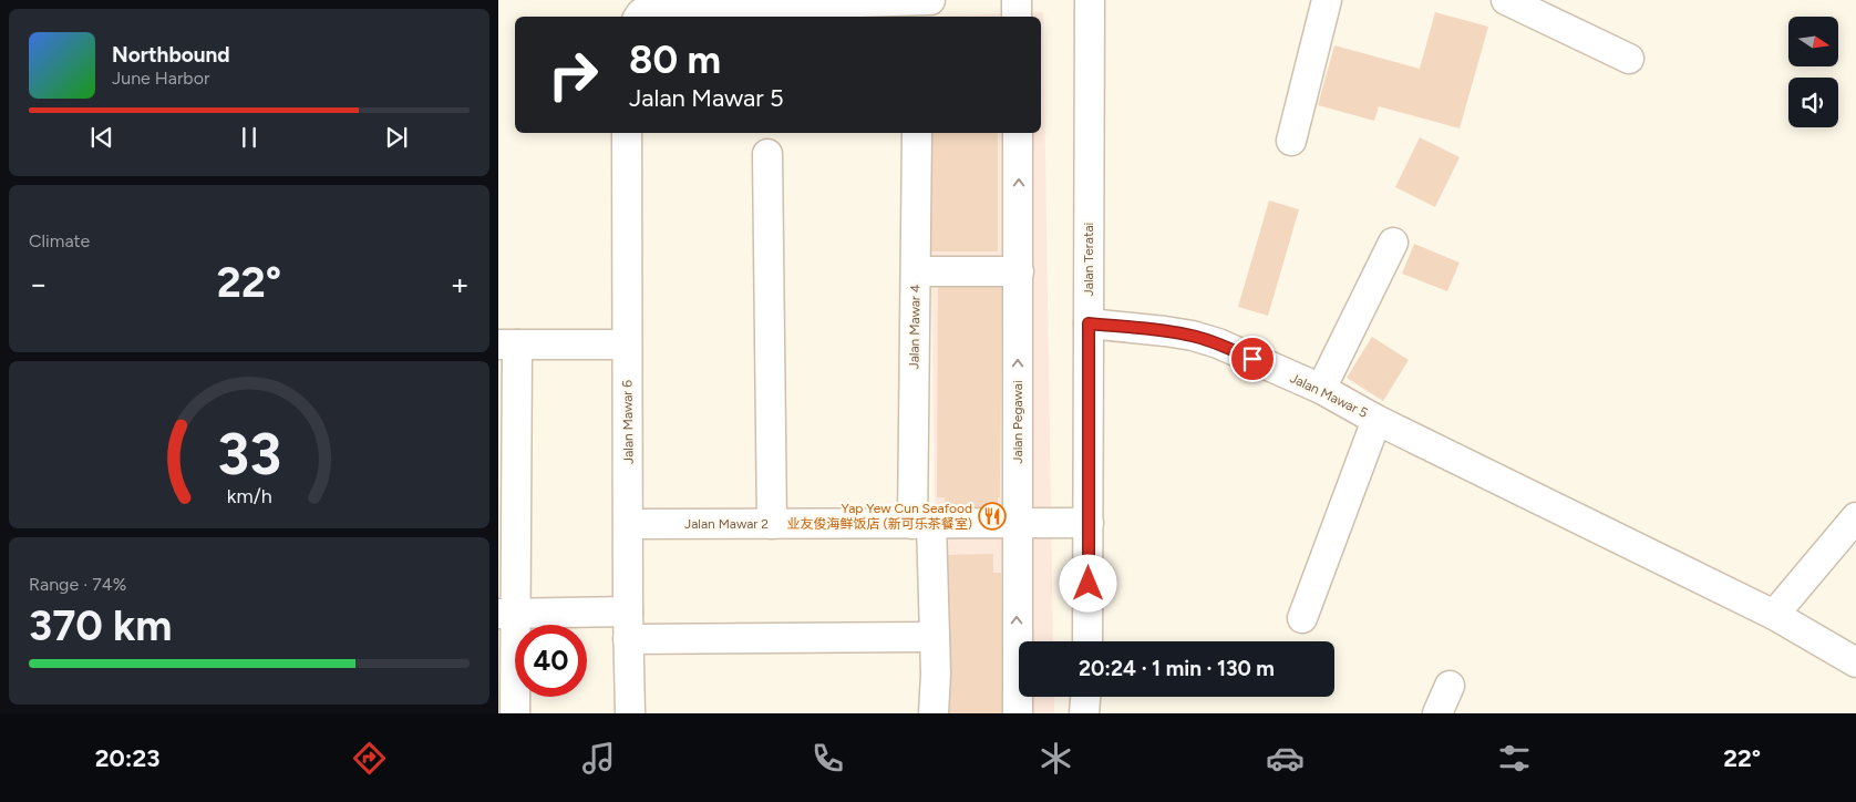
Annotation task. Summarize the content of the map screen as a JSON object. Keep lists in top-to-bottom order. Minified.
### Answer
{"streets":{"street":["Jalan Teratai","Jalan Mawar 4","Jalan Mawar 5","Jalan Mawar 6","Jalan Pegawai","Jalan Mawar 2"]},"crossings":[["Jalan Teratai","Jalan Mawar 5"],["Jalan Teratai","Jalan Mawar 2"],["Jalan Mawar 4","Jalan Mawar 2"],["Jalan Mawar 6","Jalan Mawar 2"],["Jalan Pegawai","Jalan Mawar 2"]],"places":{"restaurant":["Yap Yew Cun Seafood 业友俊海鲜饭店 (新可乐茶餐室)"]},"north":"right","page":{"turn":["80 m","Jalan Mawar 5"],"song":["Northbound","June Harbor"],"tile":["Climate",["Range · 74%","370 km"]],"heat":["−","22°","+"],"limit":"40","trip":"20:24 · 1 min · 130 m","tabs":["20:23","22°"],"gauge":["33","km/h"]}}
